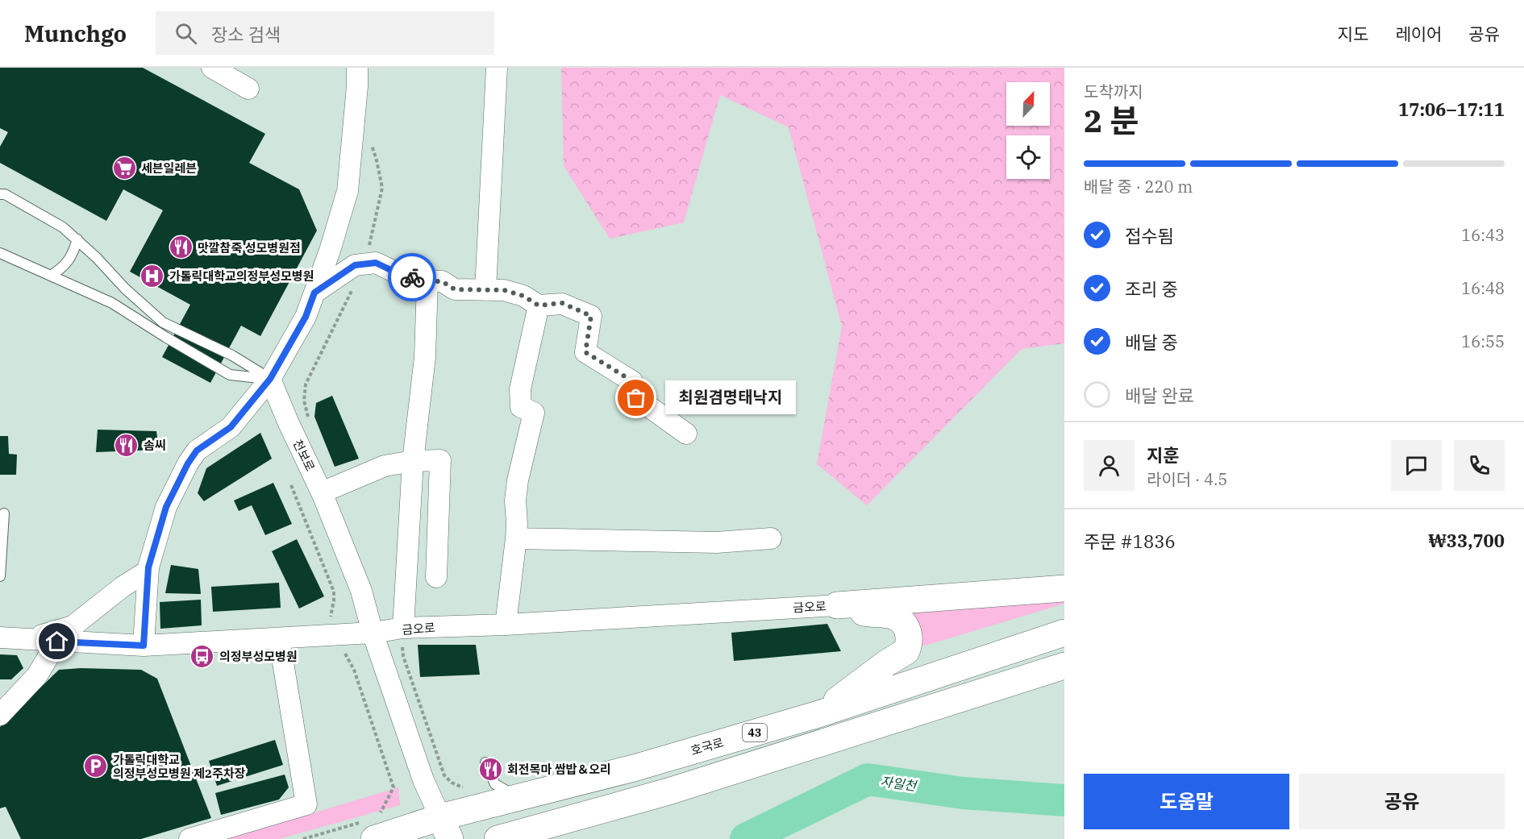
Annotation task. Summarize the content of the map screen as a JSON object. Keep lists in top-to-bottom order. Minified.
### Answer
{"streets":{"main road":["43","호국로"],"street":["천보로","금오로"]},"crossings":[["천보로","금오로"],["천보로","호국로"]],"water":["자일천"],"places":{"supermarket":["세븐일레븐"],"restaurant":["맛깔참죽 성모병원점","솜씨","회전목마 쌈밥＆오리"],"hospital":["가톨릭대학교의정부성모병원"],"other":["최원겸명태낙지"],"bus stop":["의정부성모병원"],"parking":["가톨릭대학교 의정부성모병원 제2주차장"]},"north":"top right","page":{"header":"Munchgo","search":"장소 검색","nav":["지도","레이어","공유"],"heading":["2 분","도착까지","17:06–17:11"],"panel":["지훈","라이더 · 4.5","주문 #1836","₩33,700"],"bar":"배달 중 · 220 m","list":[["접수됨","16:43"],["조리 중","16:48"],["배달 중","16:55"],"배달 완료"],"bubble":"최원겸명태낙지","buttons":["도움말","공유"]}}
